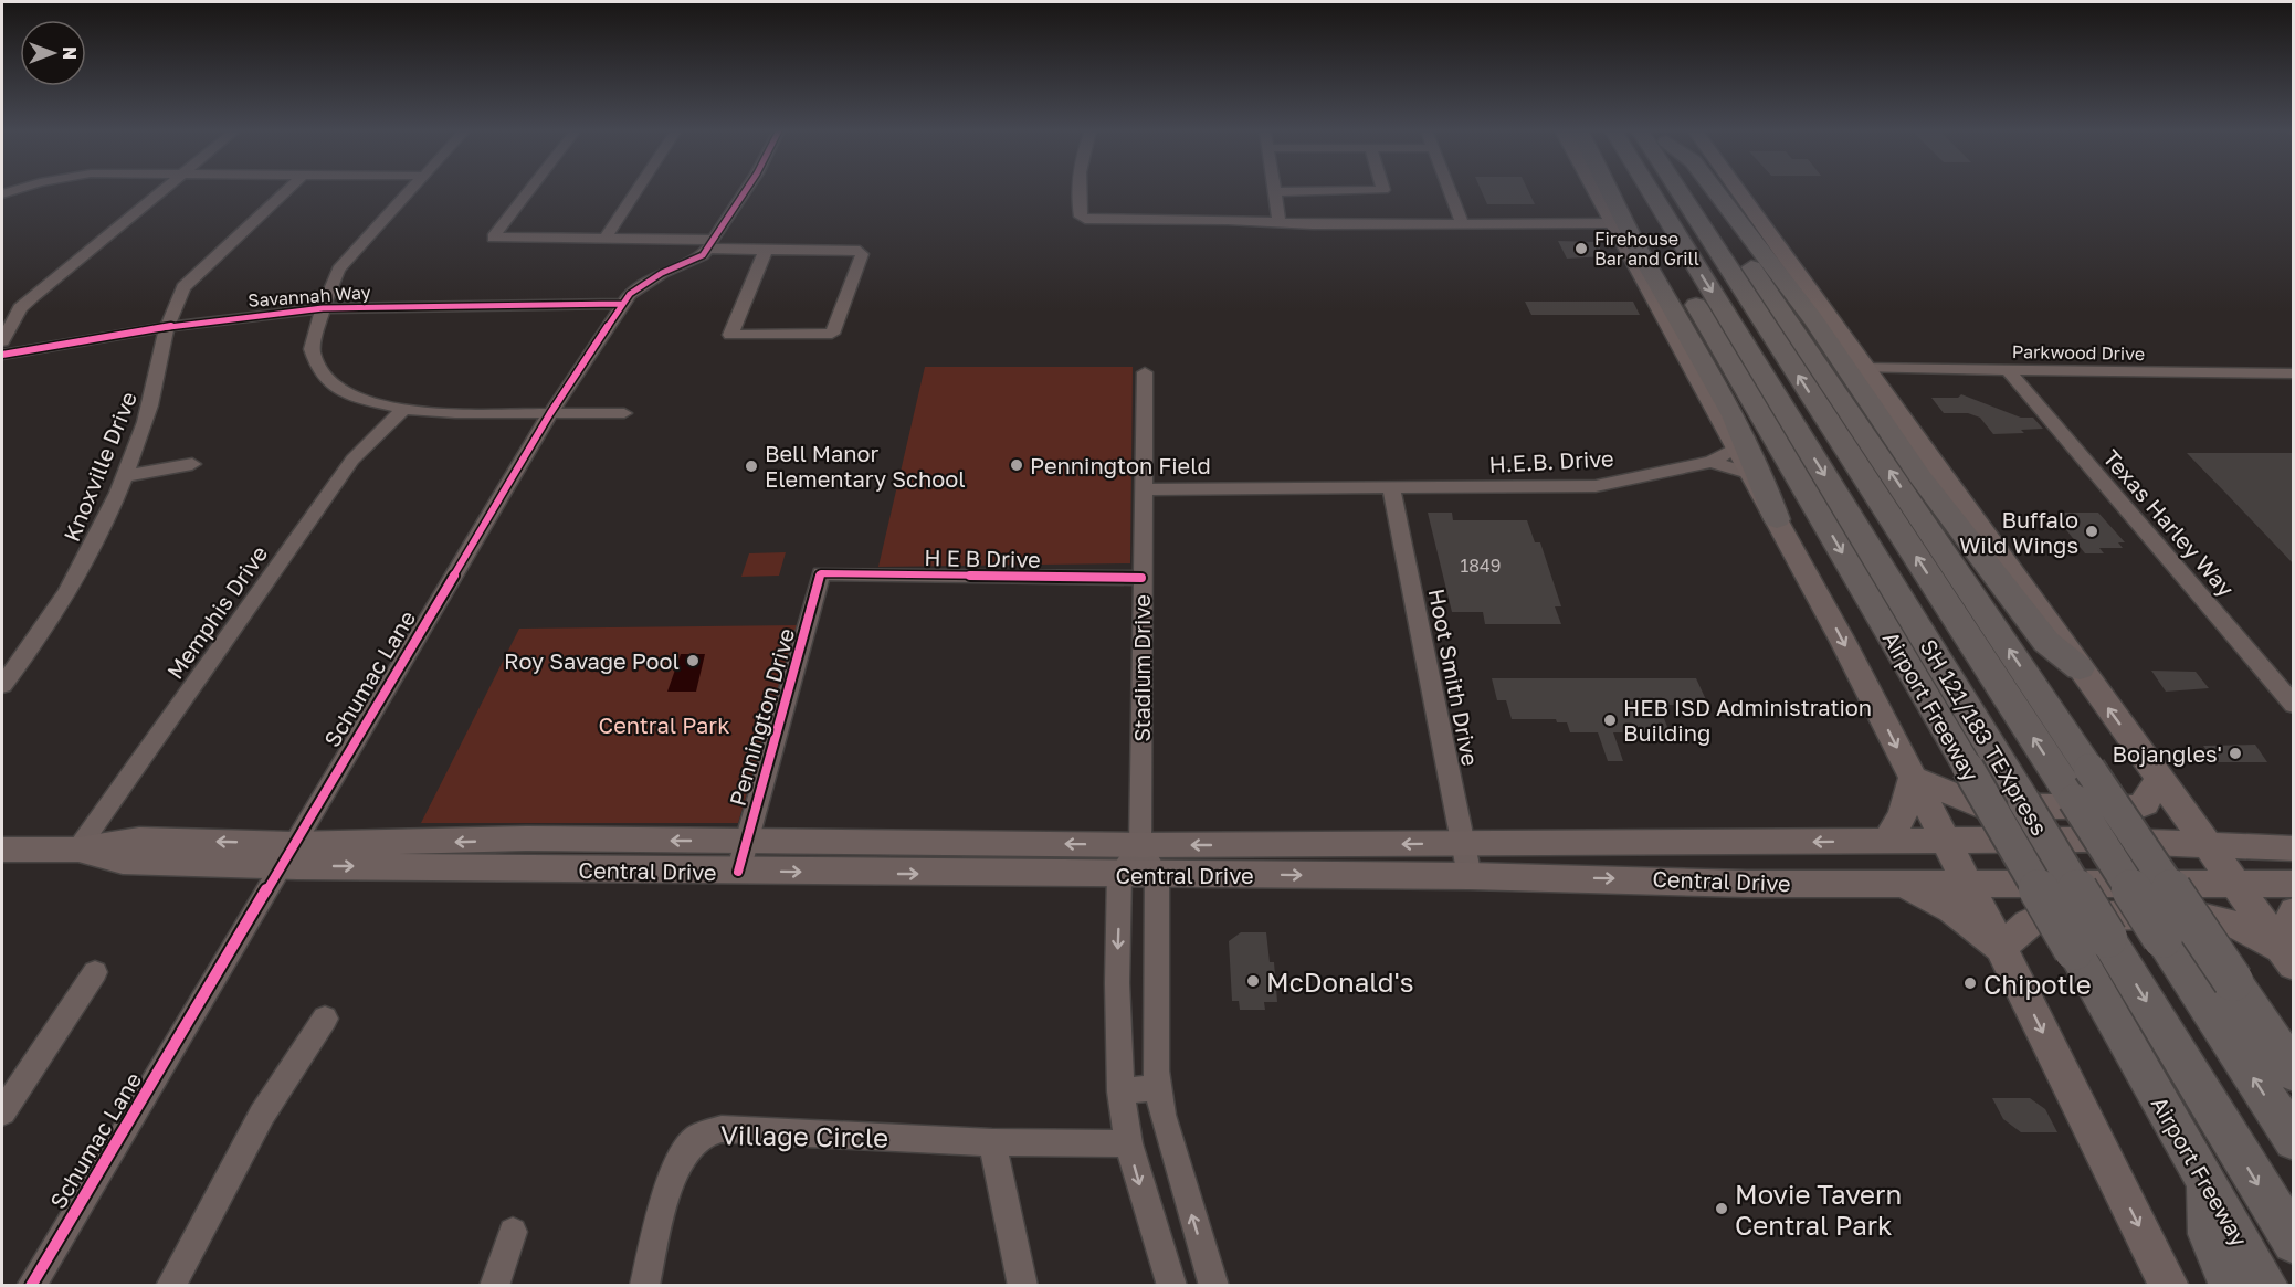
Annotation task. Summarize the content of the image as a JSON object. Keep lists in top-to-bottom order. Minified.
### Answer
{"streets":{"highway":["Airport Freeway","SH 121/183 TEXpress"],"main road":["Central Drive"],"street":["Savannah Way","Parkwood Drive","H.E.B. Drive","Knoxville Drive","Texas Harley Way","H E B Drive","Memphis Drive","Stadium Drive","Hoot Smith Drive","Schumac Lane","Pennington Drive","Village Circle"]},"crossings":[["Savannah Way","Knoxville Drive"],["Savannah Way","Schumac Lane"],["Parkwood Drive","Texas Harley Way"],["H.E.B. Drive","Hoot Smith Drive"],["H.E.B. Drive","Airport Freeway"],["H E B Drive","Stadium Drive"],["H E B Drive","Pennington Drive"],["Memphis Drive","Central Drive"],["Stadium Drive","Central Drive"],["Hoot Smith Drive","Central Drive"],["Schumac Lane","Central Drive"],["Airport Freeway","SH 121/183 TEXpress"],["Airport Freeway","Central Drive"],["Pennington Drive","Central Drive"]],"parks":["Central Park"],"places":["Firehouse Bar and Grill","Pennington Field","Bell Manor Elementary School","Buffalo Wild Wings","Roy Savage Pool","HEB ISD Administration Building","Bojangles'","McDonald's","Chipotle","Movie Tavern Central Park"],"house_numbers":["1849"],"north":"right"}
